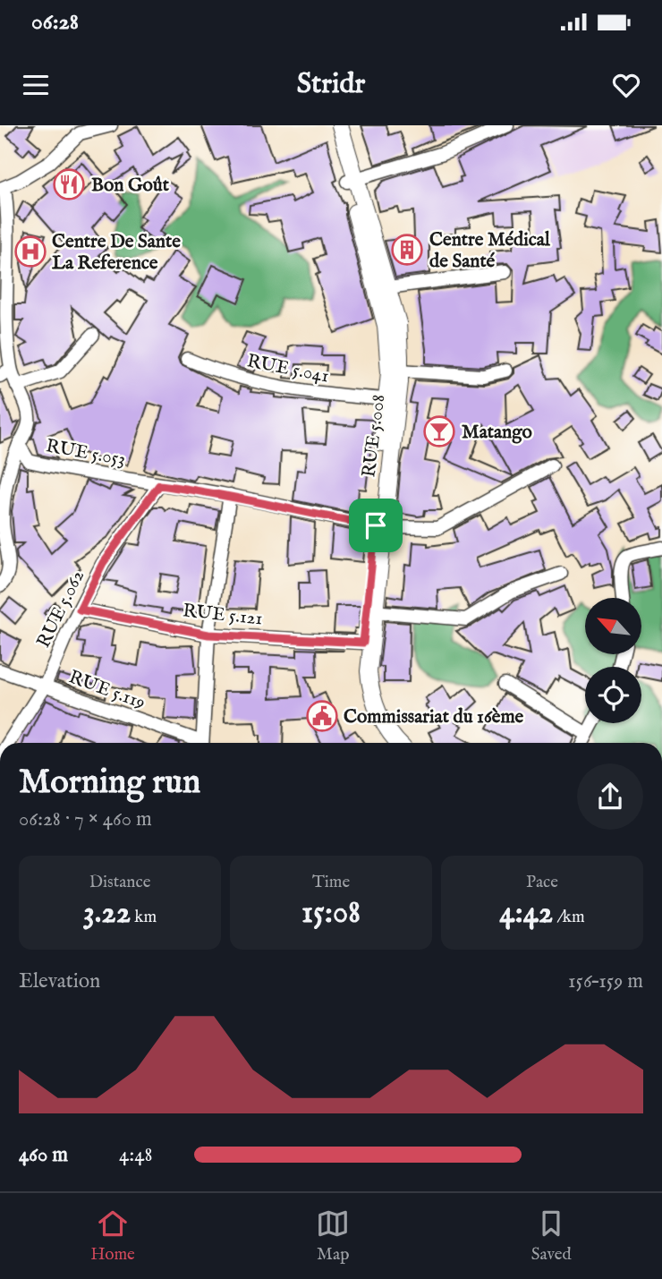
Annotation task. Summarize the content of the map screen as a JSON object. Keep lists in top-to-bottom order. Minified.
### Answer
{"streets":{"main road":["RUE 5.008"],"street":["RUE 5.041","RUE 5.053","RUE 5.062","RUE 5.121","RUE 5.119"]},"crossings":[["RUE 5.041","RUE 5.008"],["RUE 5.008","RUE 5.053"],["RUE 5.008","RUE 5.121"],["RUE 5.053","RUE 5.062"],["RUE 5.062","RUE 5.121"],["RUE 5.062","RUE 5.119"]],"places":{"restaurant":["Bon Goût"],"building":["Centre Médical de Santé"],"hospital":["Centre De Sante La Reference"],"bar":["Matango"],"public building":["Commissariat du 16ème"]},"north":"top left","page":{"status":"06:28","header":"Stridr","heading":["Morning run","06:28 · 7 × 460 m"],"stats":[["Distance","3.22 km"],["Time","15:08"],["Pace","4:42 /km"]],"chart":["Elevation","156–159 m"],"list":[{"name":"460 m","note":"4:48"}],"tabs":["Home","Map","Saved"]}}
